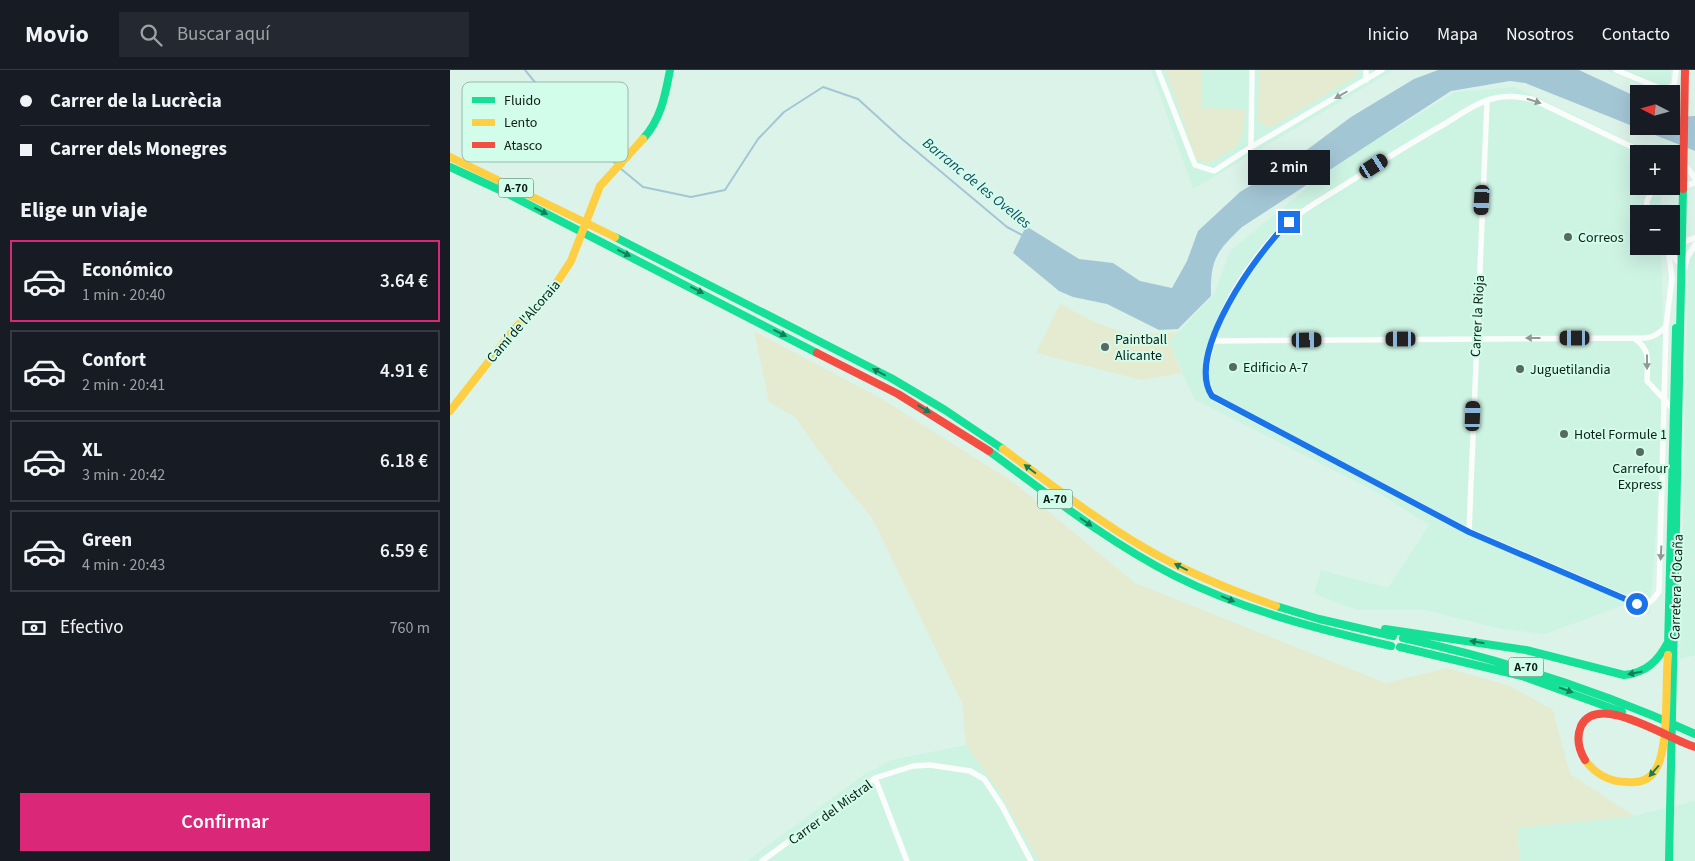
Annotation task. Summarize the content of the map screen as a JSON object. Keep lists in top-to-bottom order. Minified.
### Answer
{"streets":{"main road":["A-70","Camí de l'Alcoraia","Carretera d'Ocaña"],"street":["Carrer la Rioja","Carrer del Mistral"]},"crossings":[["Carrer la Rioja","Carretera d'Ocaña"]],"water":["Barranc de les Ovelles"],"places":["Correos","Paintball Alicante","Edificio A-7","Juguetilandia","Hotel Formule 1","Carrefour Express"],"legend":["Fluido","Lento","Atasco"],"north":"left","page":{"header":"Movio","search":"Buscar aquí","nav":["Inicio","Mapa","Nosotros","Contacto"],"banner":["Carrer de la Lucrècia","Carrer dels Monegres"],"map_buttons":["+","−"],"bubble":"2 min","heading":"Elige un viaje","list":[{"name":"Económico","note":"1 min · 20:40","value":"3.64 €"},{"name":"Confort","note":"2 min · 20:41","value":"4.91 €"},{"name":"XL","note":"3 min · 20:42","value":"6.18 €"},{"name":"Green","note":"4 min · 20:43","value":"6.59 €"}],"pay":["Efectivo","760 m"],"buttons":"Confirmar"}}
